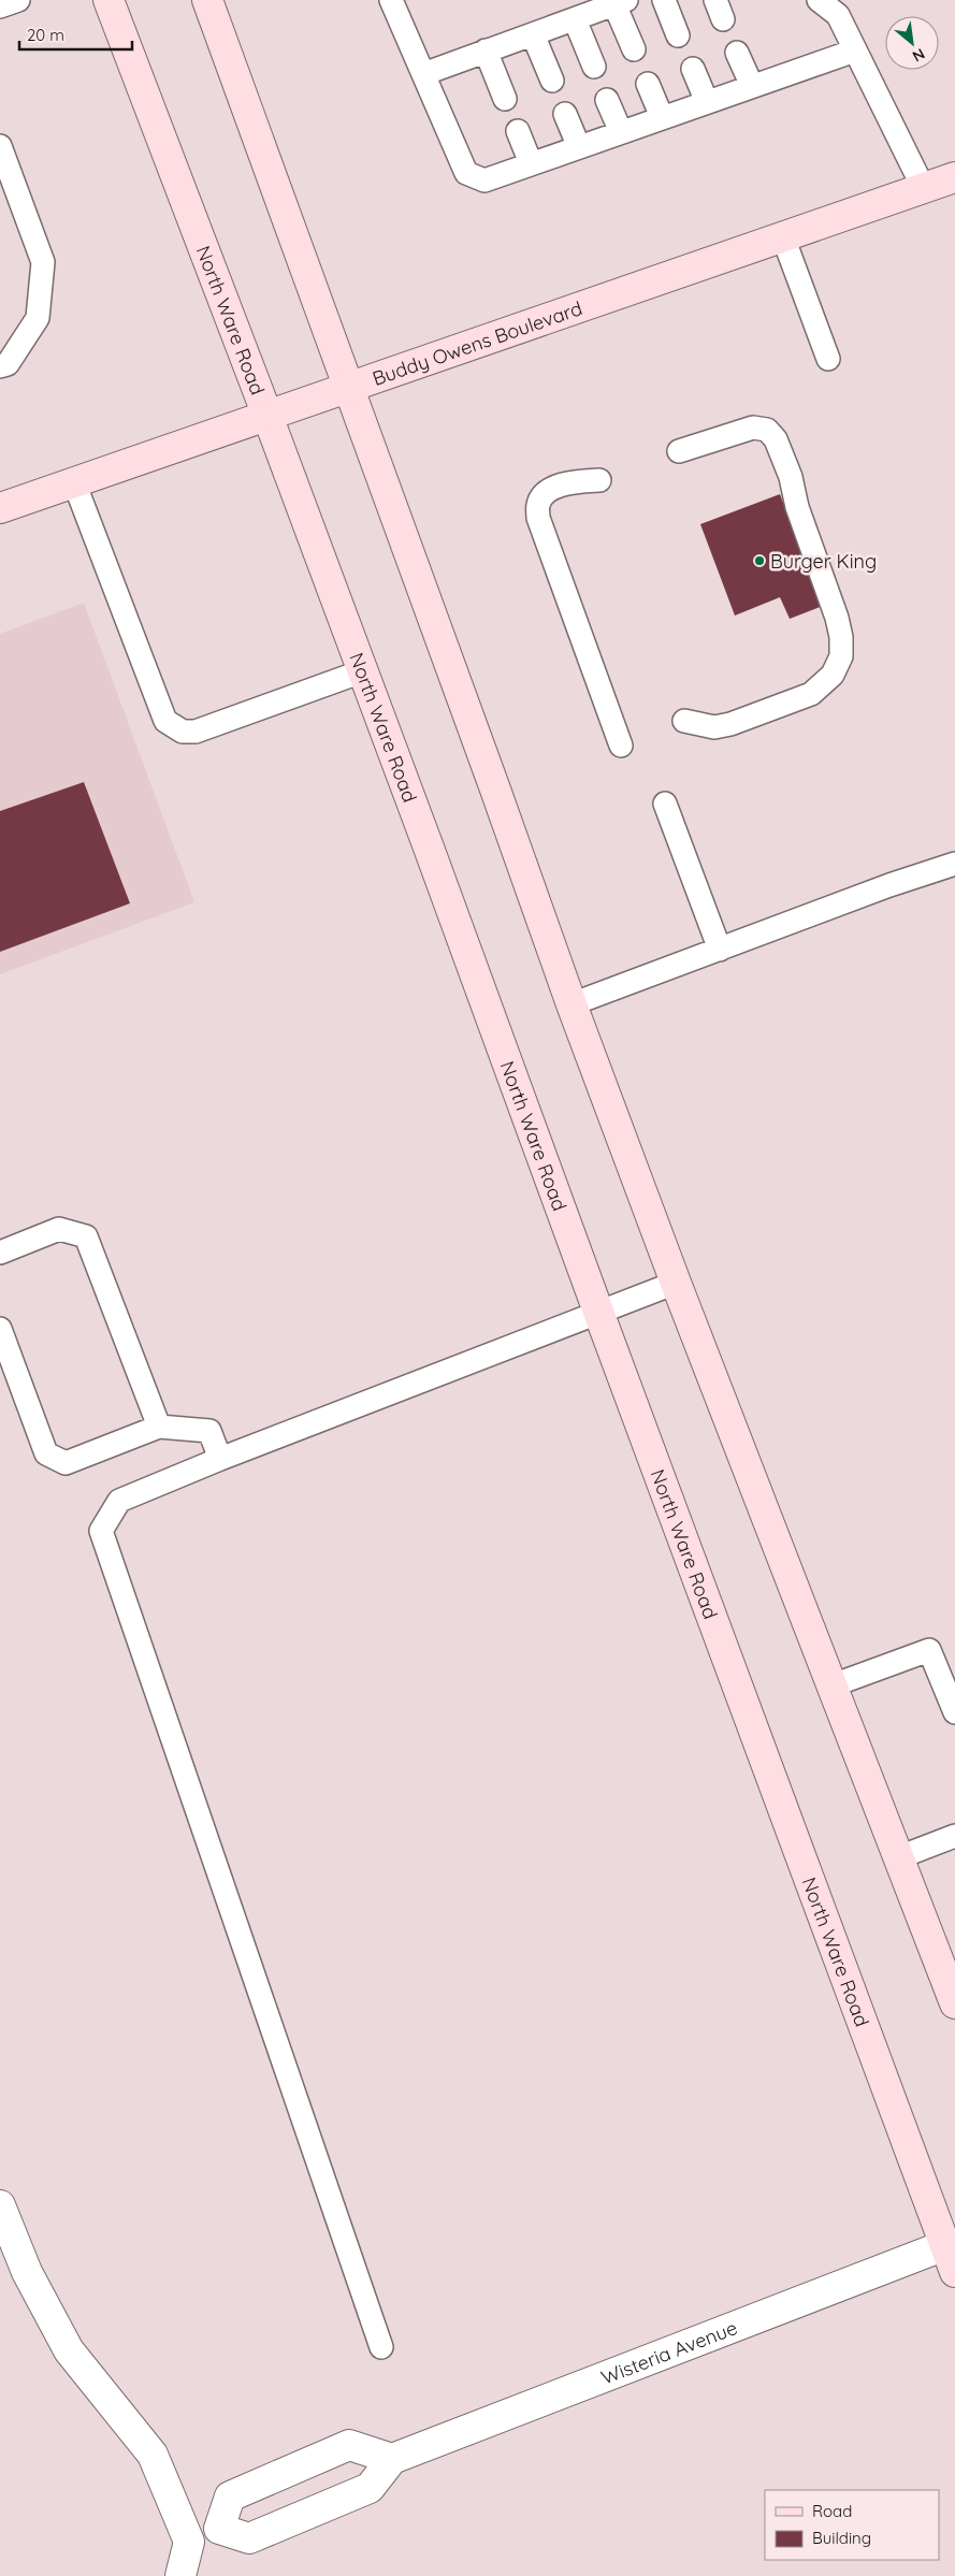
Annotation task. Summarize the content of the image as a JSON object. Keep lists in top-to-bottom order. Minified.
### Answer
{"streets":{"main road":["North Ware Road","Buddy Owens Boulevard"],"street":["Wisteria Avenue"]},"crossings":[["North Ware Road","Buddy Owens Boulevard"],["North Ware Road","Wisteria Avenue"]],"places":["Burger King"],"legend":["Road","Building"],"scale_bar":"20 m","north":"bottom right"}
